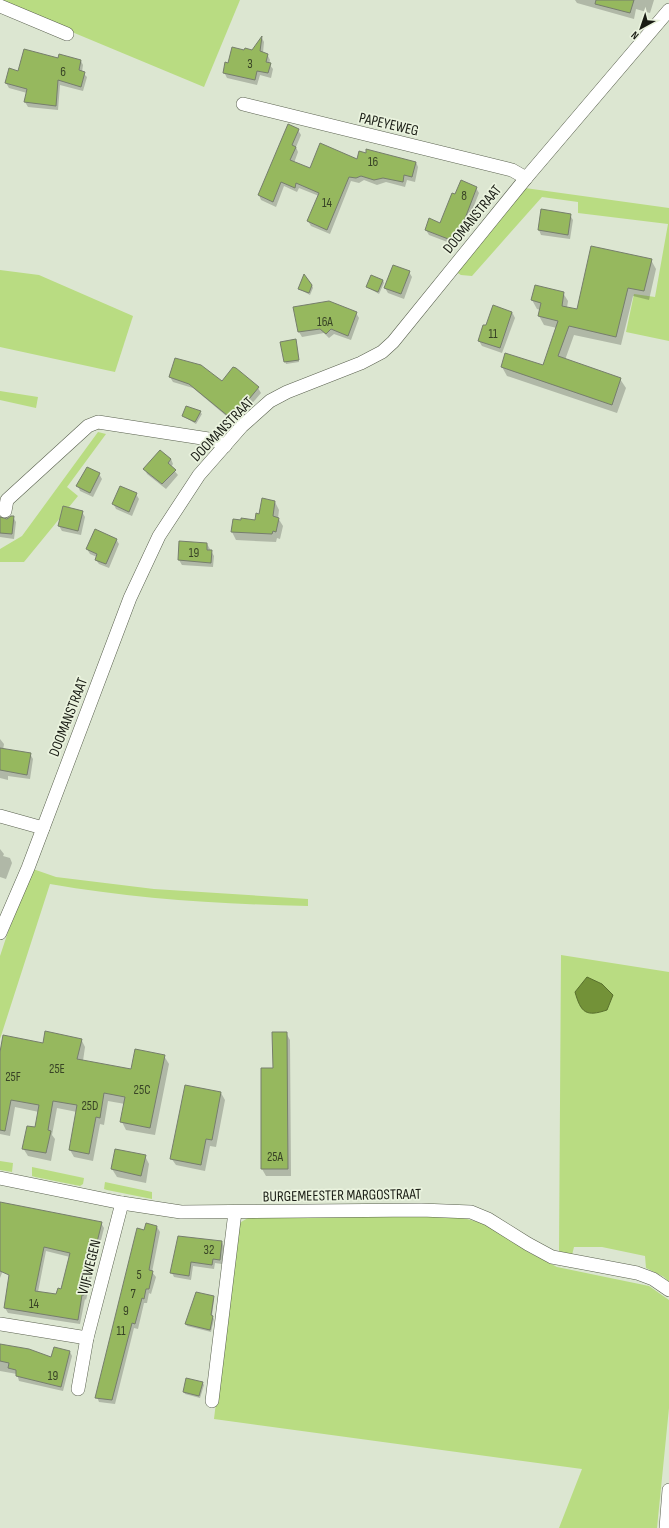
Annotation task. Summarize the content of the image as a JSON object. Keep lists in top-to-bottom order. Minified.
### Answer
{"streets":{"street":["PAPEYEWEG","DOOMANSTRAAT","BURGEMEESTER MARGOSTRAAT","VIJFWEGEN"]},"crossings":[["PAPEYEWEG","DOOMANSTRAAT"],["BURGEMEESTER MARGOSTRAAT","VIJFWEGEN"]],"house_numbers":["3","6","16","8","14","16A","11","19","25E","25F","25C","25D","25A","32","5","7","14","9","11","19"],"north":"bottom left"}
